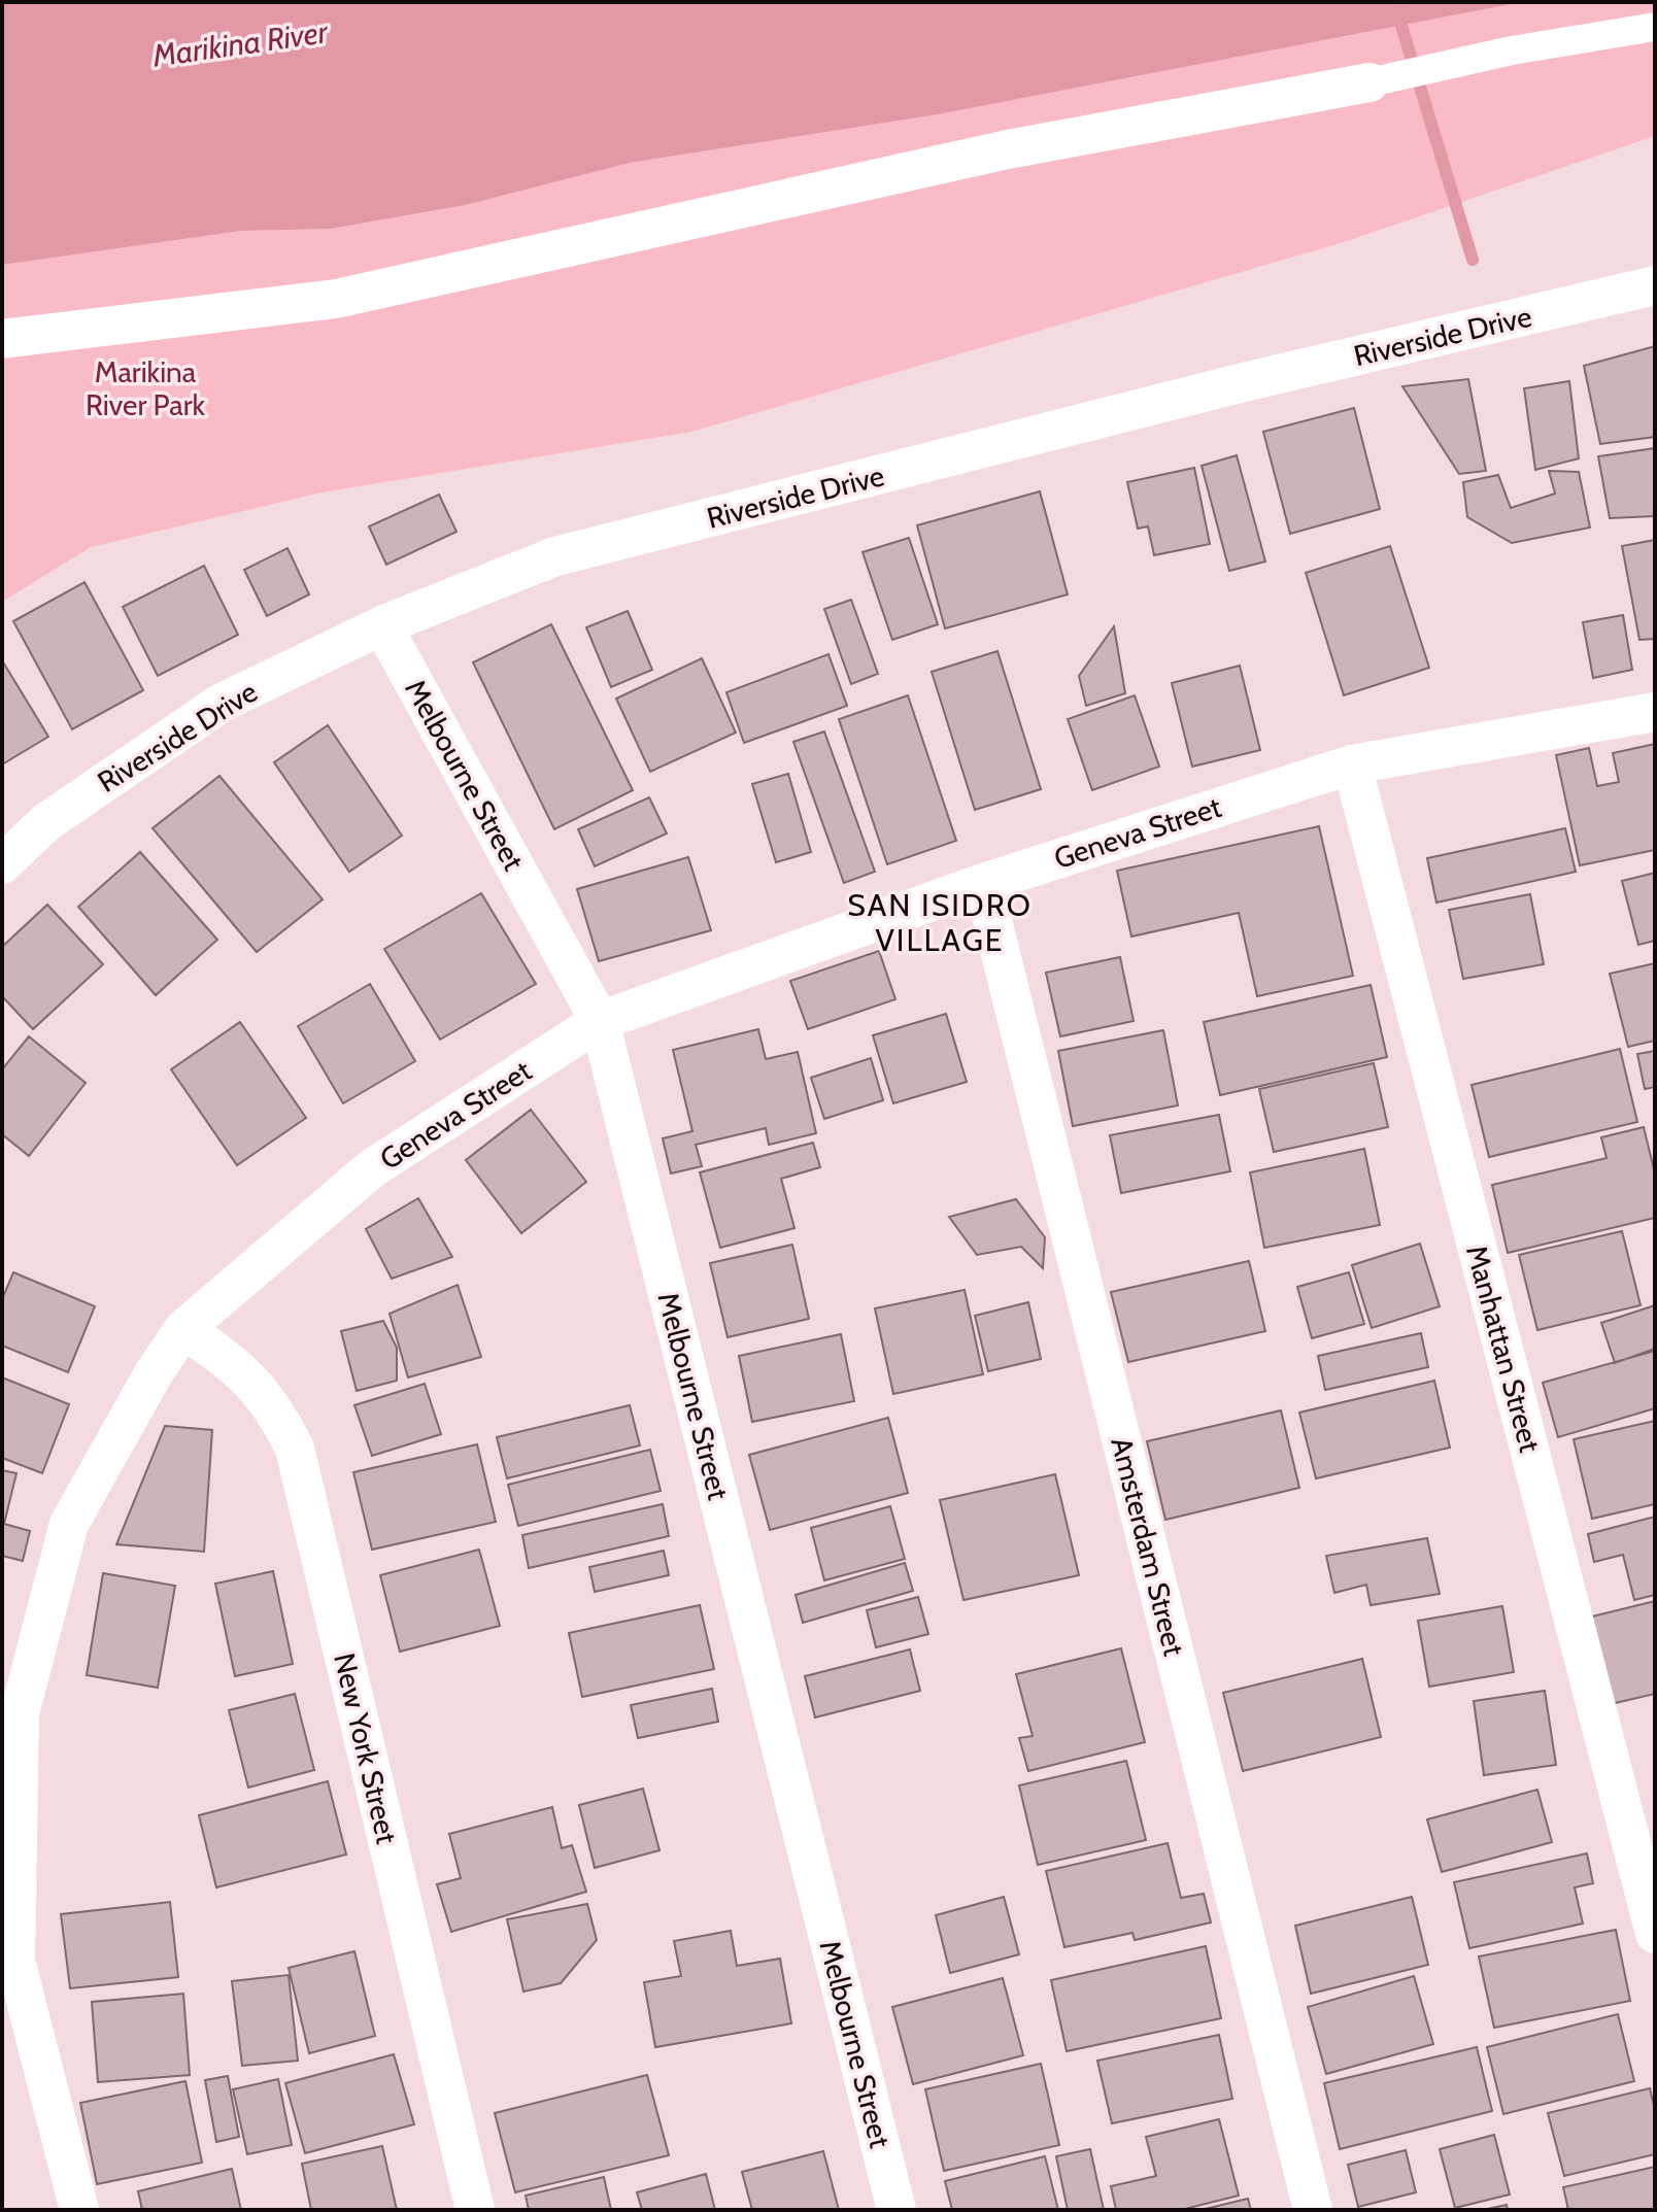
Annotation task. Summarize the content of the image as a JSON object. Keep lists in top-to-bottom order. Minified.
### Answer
{"streets":{"street":["Riverside Drive","Melbourne Street","Geneva Street","Manhattan Street","Amsterdam Street","New York Street"]},"crossings":[["Riverside Drive","Melbourne Street"],["Melbourne Street","Geneva Street"],["Geneva Street","Manhattan Street"],["Geneva Street","Amsterdam Street"],["Geneva Street","New York Street"]],"districts":["SAN ISIDRO VILLAGE"],"water":["Marikina River"],"parks":["Marikina River Park"]}
